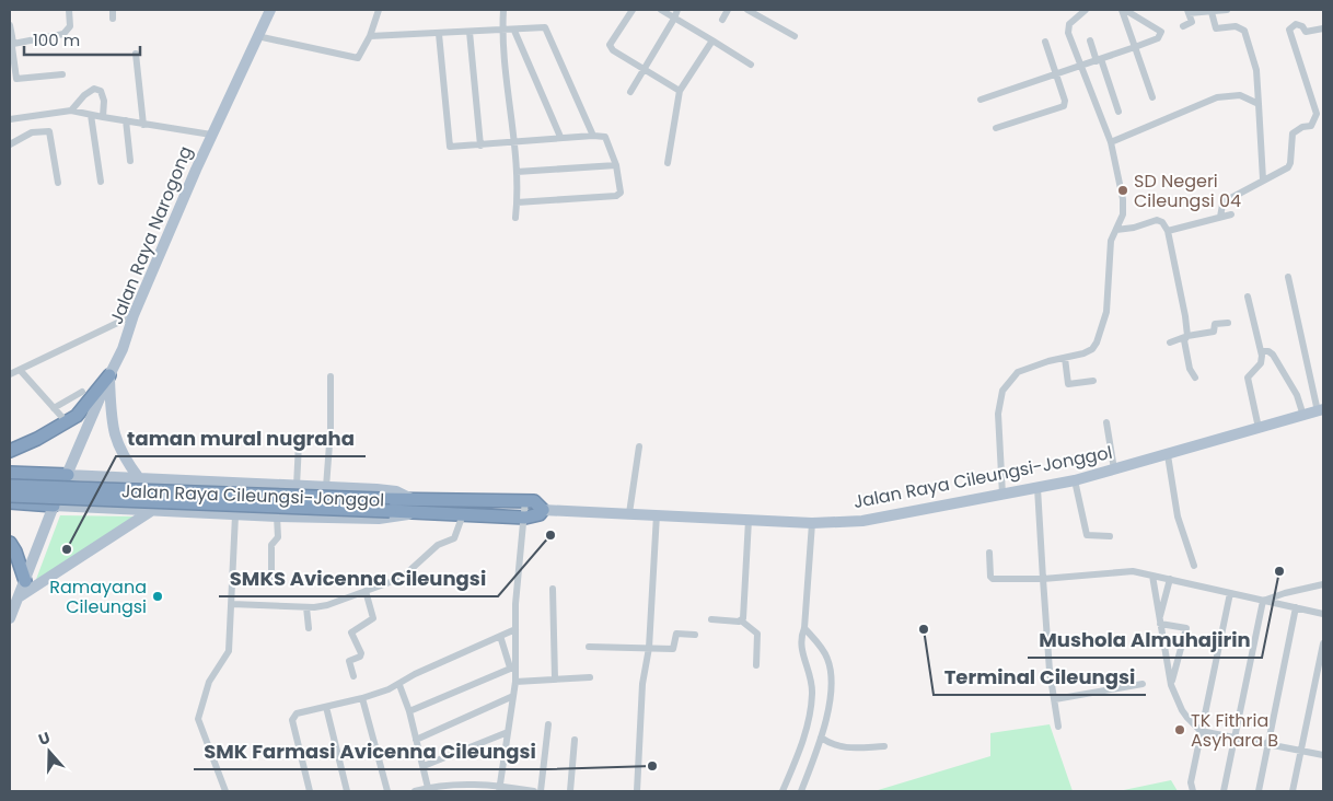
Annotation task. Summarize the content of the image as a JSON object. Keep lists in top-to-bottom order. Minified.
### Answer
{"streets":{"highway":["Jalan Raya Cileungsi-Jonggol"],"main road":["Jalan Raya Narogong"]},"crossings":[["Jalan Raya Narogong","Jalan Raya Cileungsi-Jonggol"]],"places":["SD Negeri Cileungsi 04","SMKS Avicenna Cileungsi","taman mural nugraha","Mushola Almuhajirin","Ramayana Cileungsi","Terminal Cileungsi","TK Fithria Asyhara B","SMK Farmasi Avicenna Cileungsi"],"scale_bar":"100 m","north":"top"}
